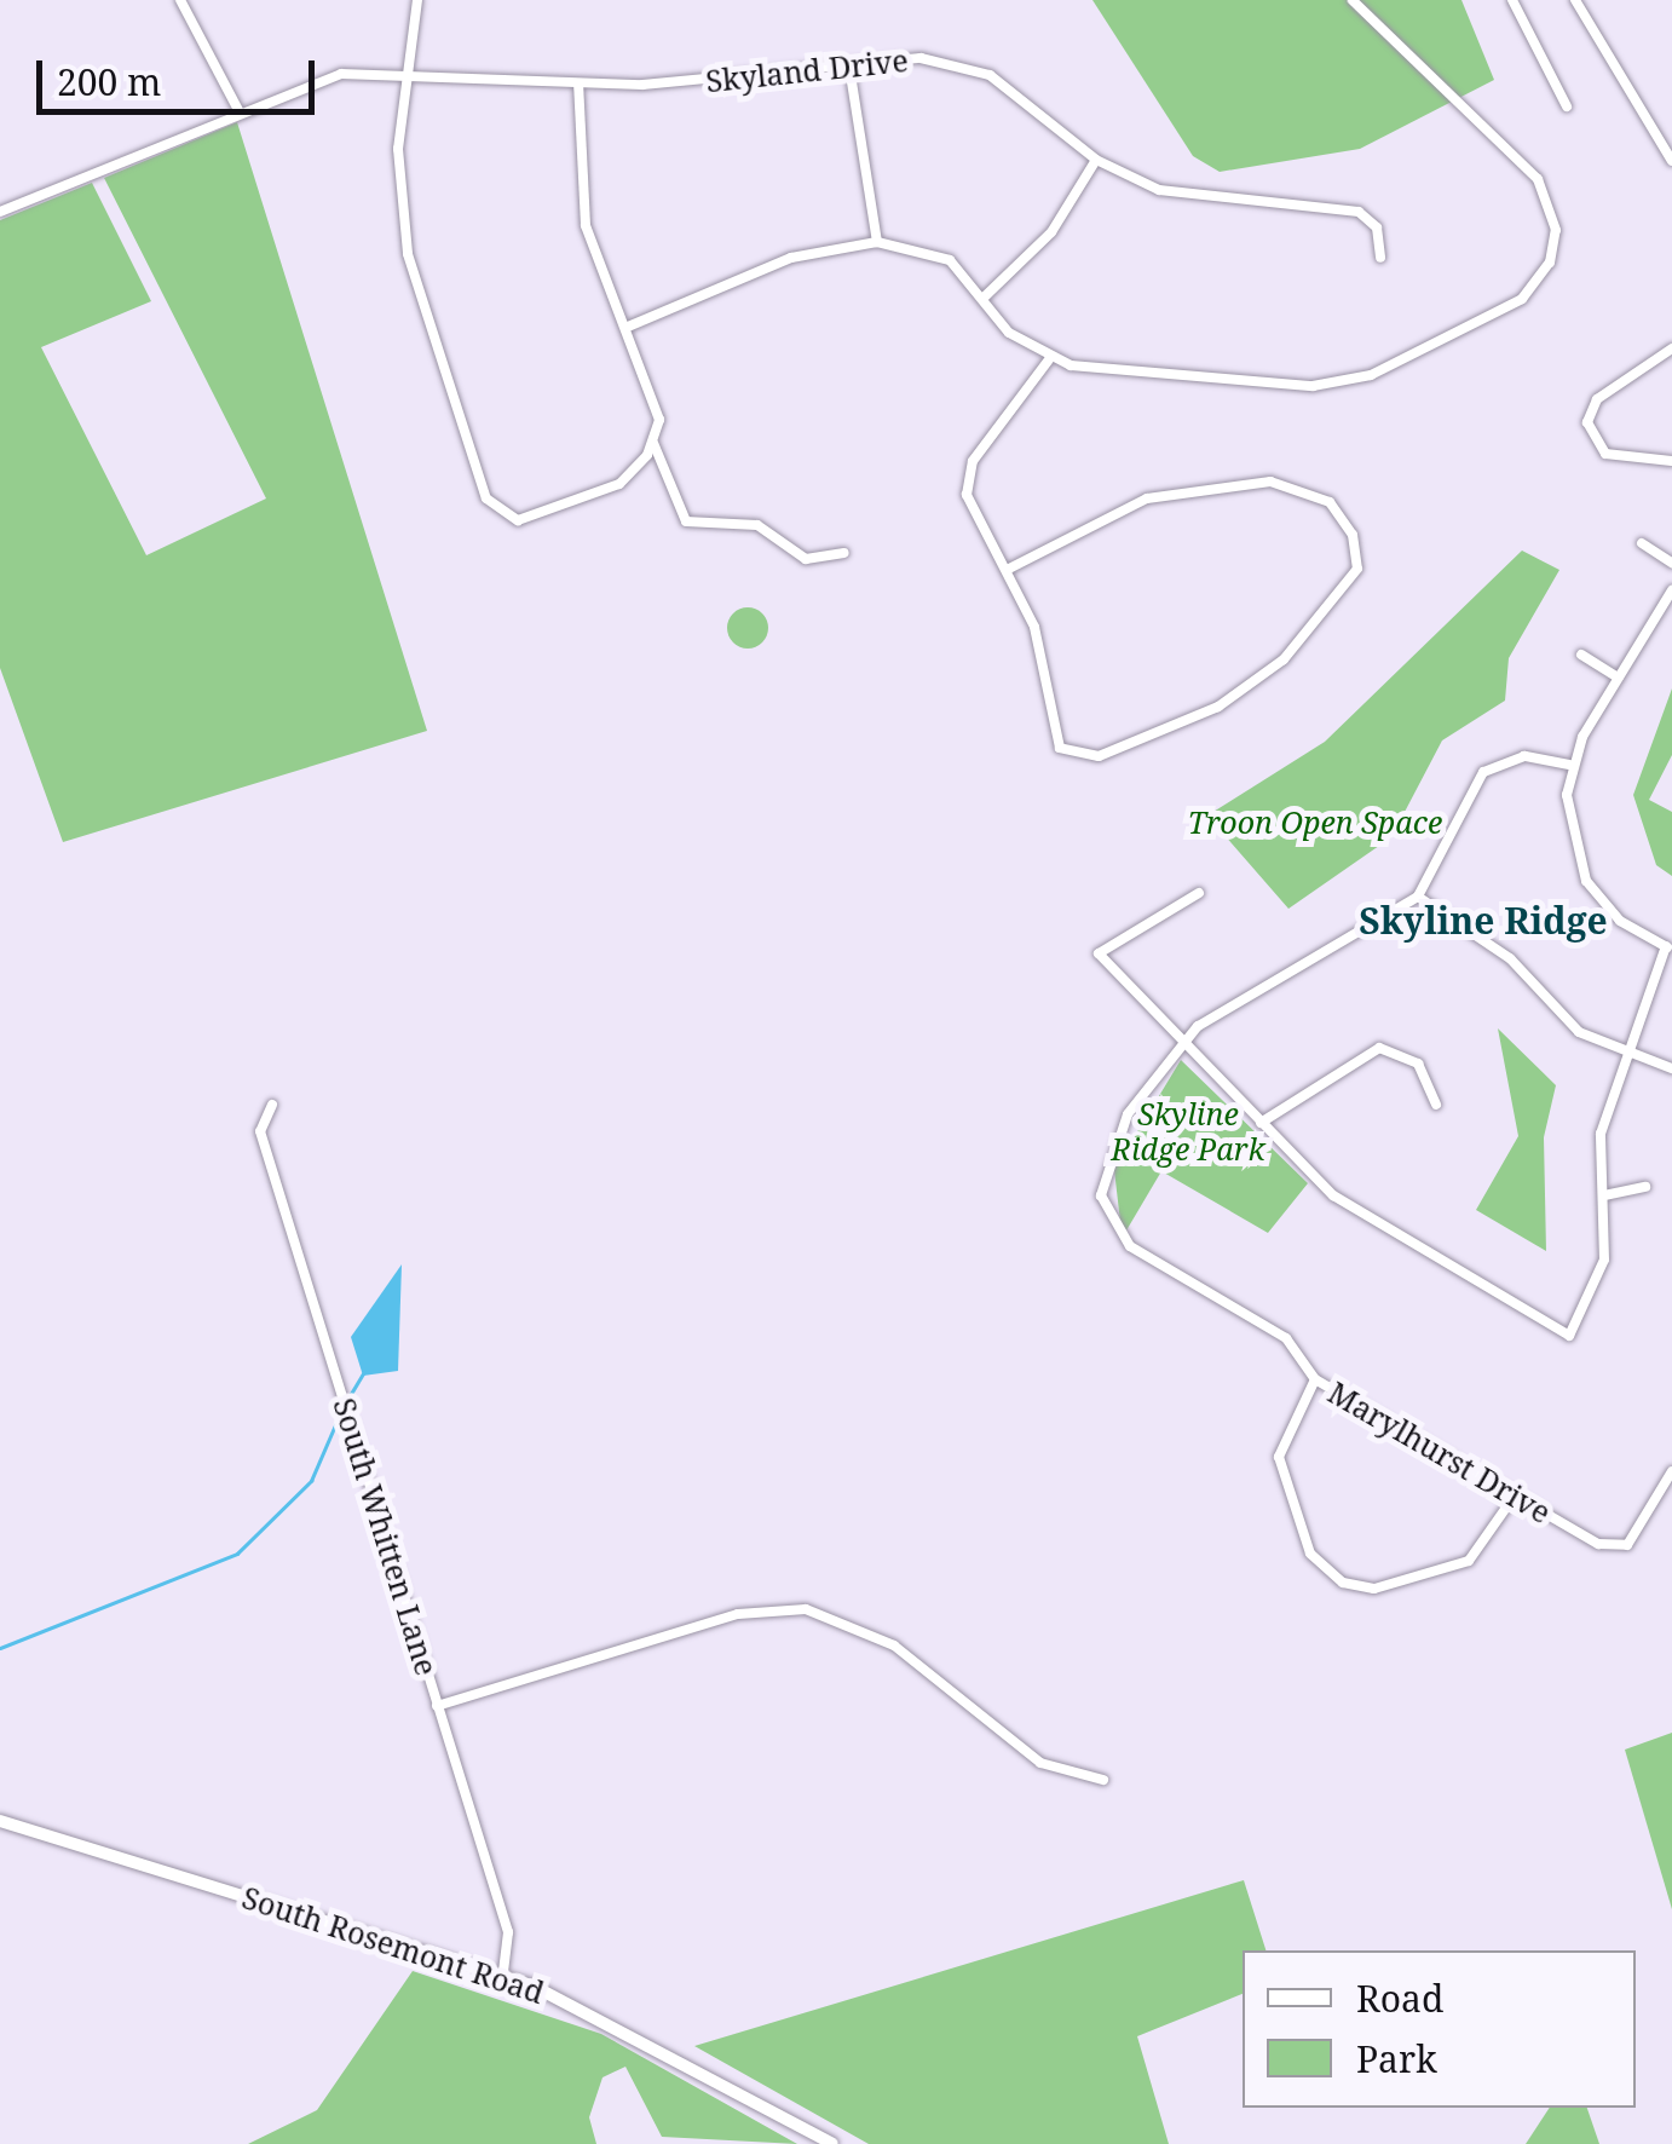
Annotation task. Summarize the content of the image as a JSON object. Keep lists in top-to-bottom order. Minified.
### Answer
{"streets":{"main road":["South Rosemont Road"],"street":["Skyland Drive","Marylhurst Drive","South Whitten Lane"]},"crossings":[["South Whitten Lane","South Rosemont Road"]],"districts":["Skyline Ridge"],"parks":["Troon Open Space","Skyline Ridge Park"],"legend":["Road","Park"],"scale_bar":"200 m"}
